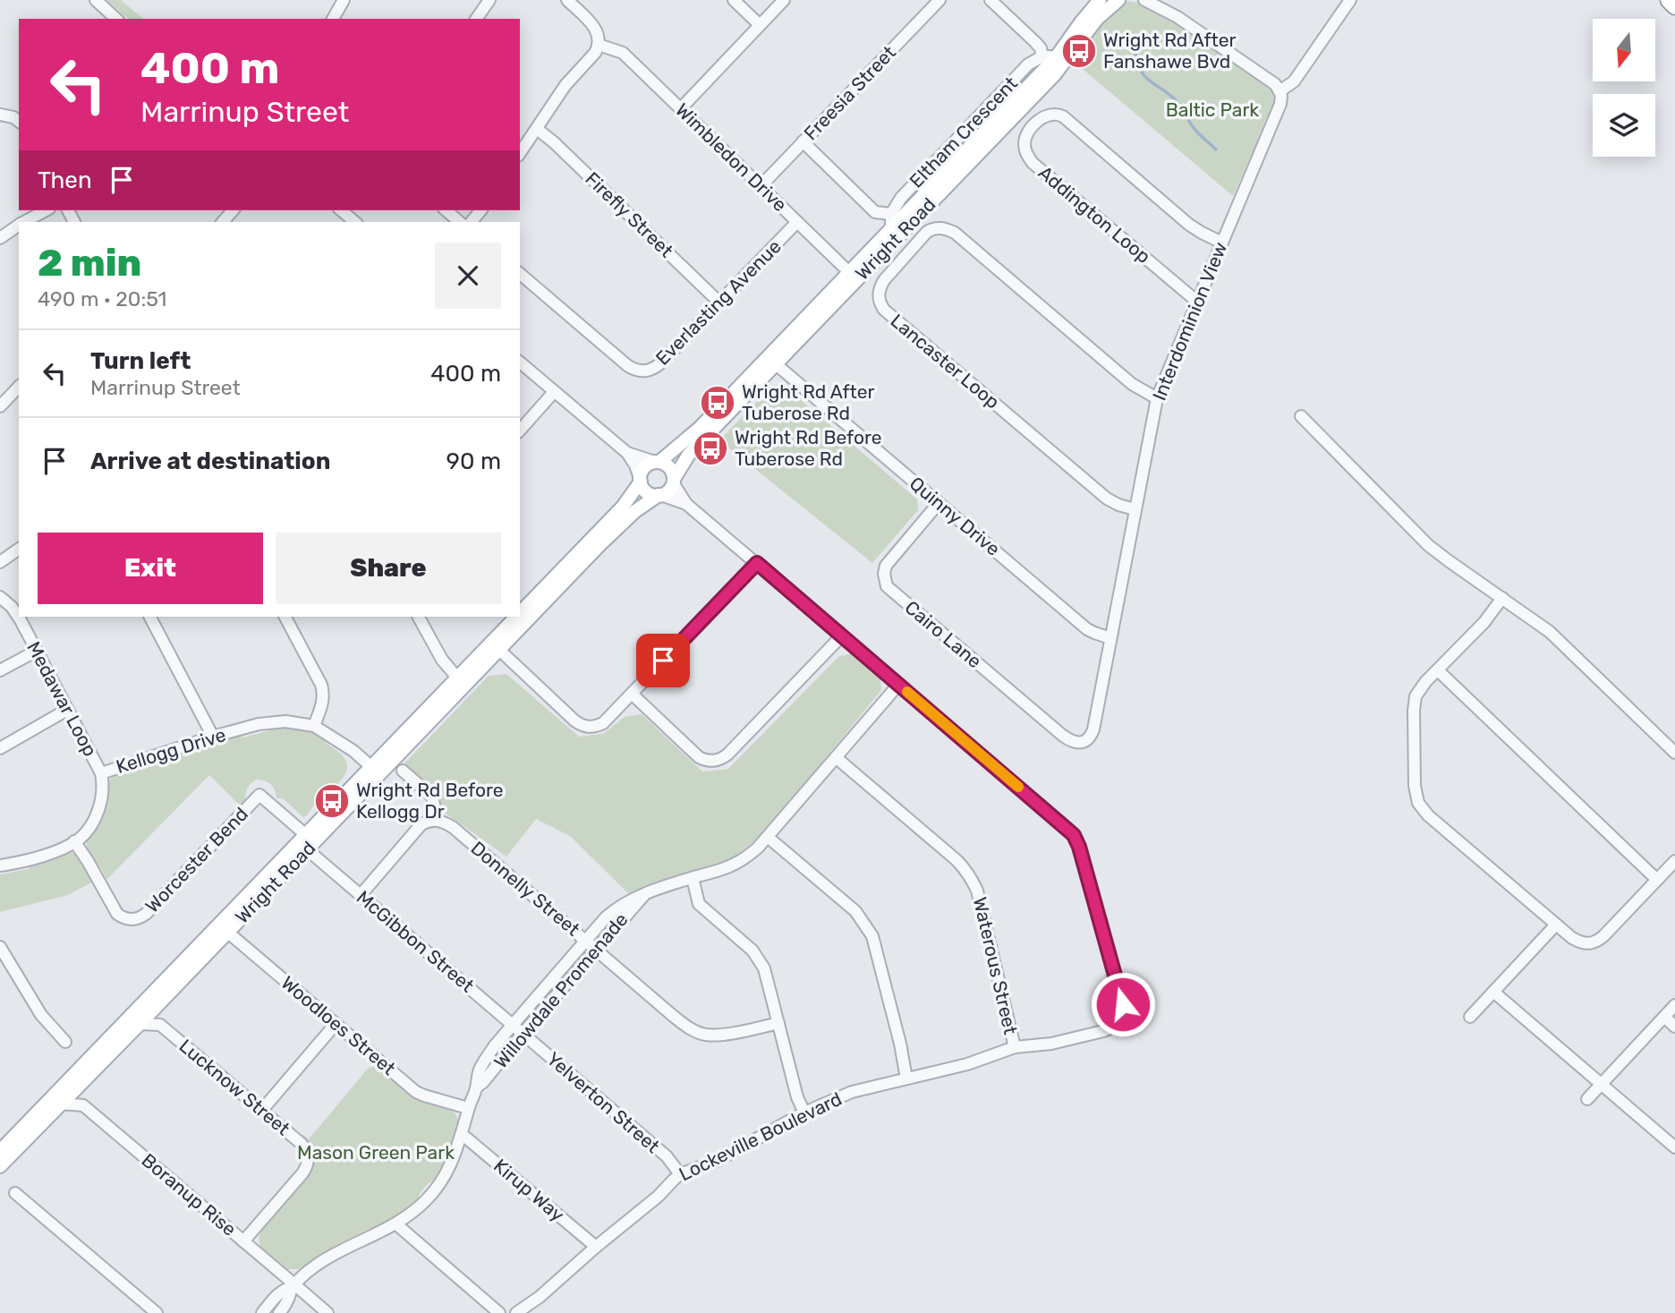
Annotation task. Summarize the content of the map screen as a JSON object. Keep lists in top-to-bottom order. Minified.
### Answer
{"streets":{"main road":["Wright Road"],"street":["Freesia Street","Eltham Crescent","Wimbledon Drive","Firefly Street","Addington Loop","Everlasting Avenue","Interdominion View","Lancaster Loop","Quinny Drive","Cairo Lane","Medawar Loop","Kellogg Drive","Worcester Bend","Donnelly Street","McGibbon Street","Waterous Street","Willowdale Promenade","Woodloes Street","Lucknow Street","Yelverton Street","Lockeville Boulevard","Kirup Way","Boranup Rise"]},"crossings":[["Freesia Street","Wimbledon Drive"],["Wimbledon Drive","Wright Road"],["Wimbledon Drive","Everlasting Avenue"],["Firefly Street","Everlasting Avenue"],["Addington Loop","Interdominion View"],["Wright Road","Quinny Drive"],["Wright Road","Kellogg Drive"],["Wright Road","Worcester Bend"],["Wright Road","McGibbon Street"],["Wright Road","Woodloes Street"],["Interdominion View","Lancaster Loop"],["Interdominion View","Quinny Drive"],["Interdominion View","Cairo Lane"],["Quinny Drive","Cairo Lane"],["Medawar Loop","Kellogg Drive"],["Kellogg Drive","Worcester Bend"],["Donnelly Street","Willowdale Promenade"],["McGibbon Street","Willowdale Promenade"],["McGibbon Street","Yelverton Street"],["Waterous Street","Willowdale Promenade"],["Waterous Street","Lockeville Boulevard"],["Willowdale Promenade","Woodloes Street"],["Willowdale Promenade","Yelverton Street"],["Willowdale Promenade","Lockeville Boulevard"],["Willowdale Promenade","Kirup Way"],["Willowdale Promenade","Boranup Rise"],["Lucknow Street","Boranup Rise"],["Yelverton Street","Lockeville Boulevard"],["Lockeville Boulevard","Kirup Way"]],"parks":["Baltic Park","Mason Green Park"],"places":{"bus stop":["Wright Rd After Fanshawe Bvd","Wright Rd After Tuberose Rd","Wright Rd Before Tuberose Rd","Wright Rd Before Kellogg Dr"]},"north":"bottom","page":{"turn":["400 m","Marrinup Street"],"then":"Then","heading":["2 min","490 m · 20:51"],"list":[{"name":"Turn left","note":"Marrinup Street","value":"400 m"},{"name":"Arrive at destination","value":"90 m"}],"buttons":["Exit","Share"]}}
